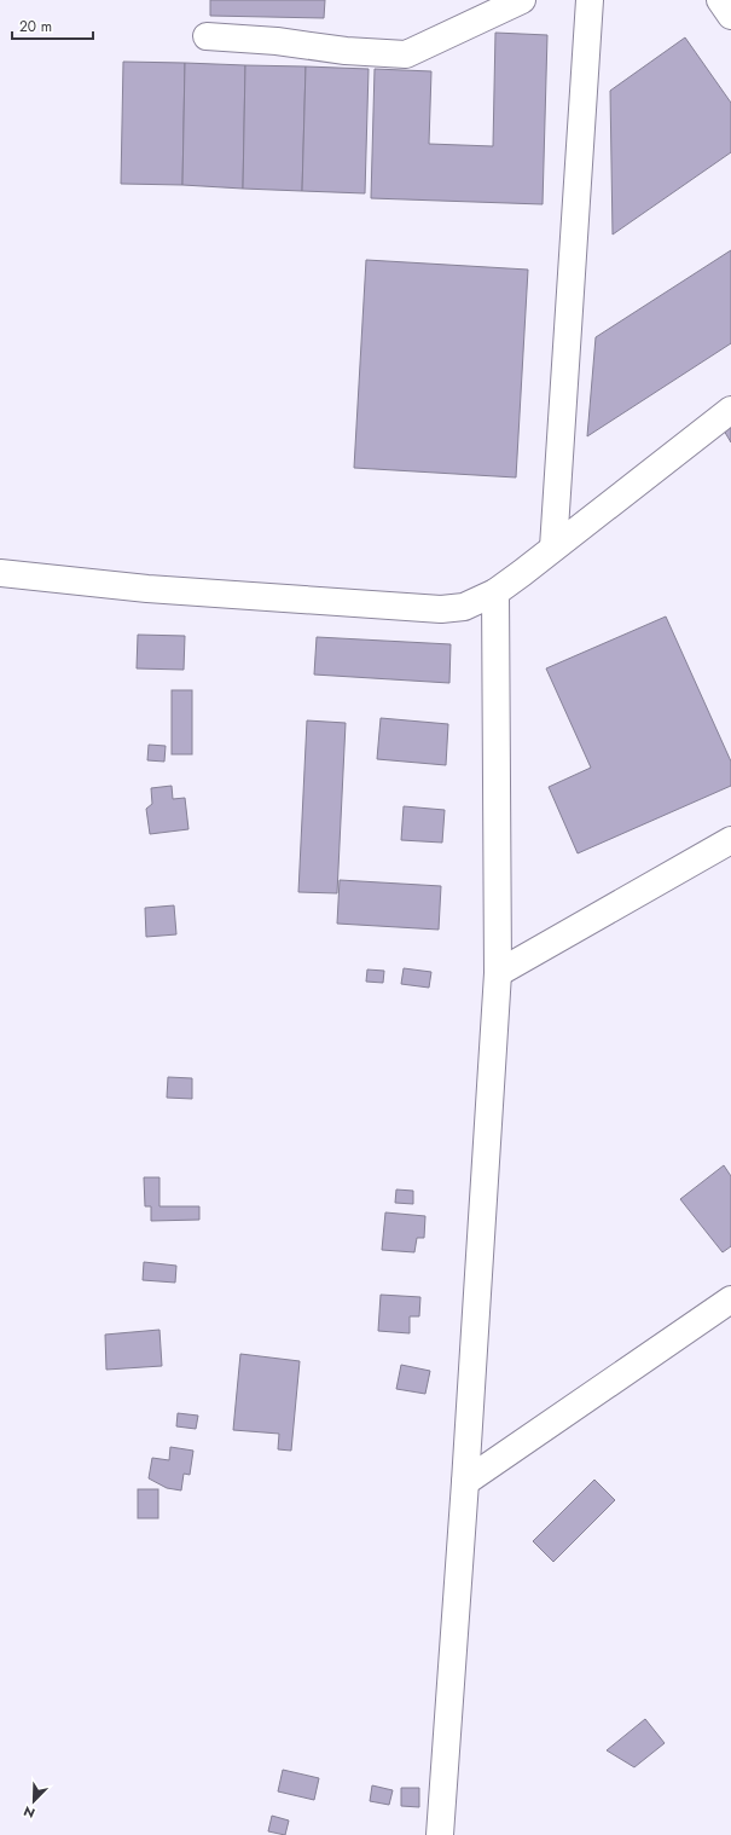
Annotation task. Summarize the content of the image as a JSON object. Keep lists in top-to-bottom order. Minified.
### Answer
{"scale_bar":"20 m","north":"bottom left"}
